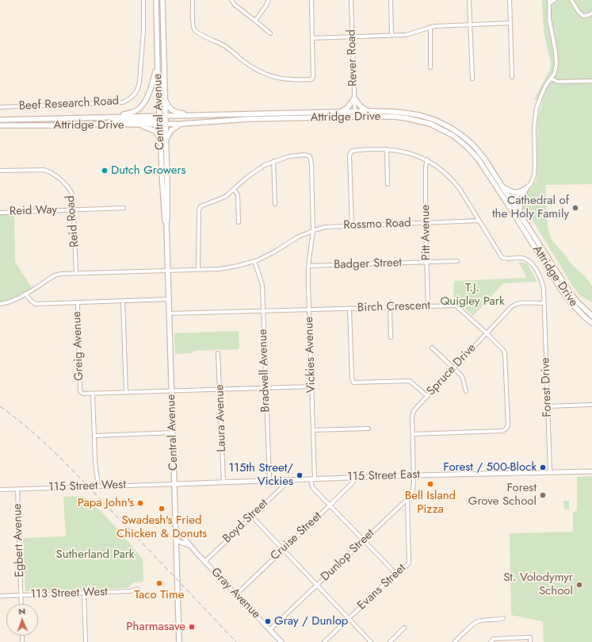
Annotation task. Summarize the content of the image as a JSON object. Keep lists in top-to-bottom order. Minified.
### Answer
{"streets":{"main road":["Central Avenue","Attridge Drive"],"street":["Rever Road","Beef Research Road","Reid Way","Reid Road","Rossmo Road","Pitt Avenue","Badger Street","Birch Crescent","Greig Avenue","Vickies Avenue","Spruce Drive","Bradwell Avenue","Forest Drive","Laura Avenue","115 Street East","115 Street West","Boyd Street","Cruise Street","Egbert Avenue","Dunlop Street","Evans Street","113 Street West","Gray Avenue"]},"crossings":[["Rever Road","Attridge Drive"],["Central Avenue","Attridge Drive"],["Central Avenue","Rossmo Road"],["Central Avenue","Birch Crescent"],["Central Avenue","Greig Avenue"],["Central Avenue","115 Street East"],["Central Avenue","115 Street West"],["Central Avenue","Gray Avenue"],["Reid Way","Reid Road"],["Rossmo Road","Pitt Avenue"],["Rossmo Road","Vickies Avenue"],["Rossmo Road","Bradwell Avenue"],["Pitt Avenue","Badger Street"],["Pitt Avenue","Birch Crescent"],["Badger Street","Vickies Avenue"],["Birch Crescent","Vickies Avenue"],["Birch Crescent","Spruce Drive"],["Birch Crescent","Bradwell Avenue"],["Vickies Avenue","115 Street East"],["Spruce Drive","Forest Drive"],["Spruce Drive","115 Street East"],["Spruce Drive","Dunlop Street"],["Bradwell Avenue","115 Street East"],["Forest Drive","115 Street East"],["Laura Avenue","115 Street East"],["115 Street East","115 Street West"],["115 Street East","Boyd Street"],["115 Street East","Cruise Street"],["115 Street East","Dunlop Street"],["115 Street West","Egbert Avenue"],["Boyd Street","Gray Avenue"],["Cruise Street","Gray Avenue"],["Egbert Avenue","113 Street West"],["Dunlop Street","Evans Street"],["Dunlop Street","Gray Avenue"]],"parks":["T.J. Quigley Park","Sutherland Park"],"places":["Dutch Growers","Cathedral of the Holy Family","Forest / 500-Block","115th Street/ Vickies","Bell Island Pizza","Forest Grove School","Papa John's","Swadesh's Fried Chicken & Donuts","Taco Time","St. Volodymyr School","Gray / Dunlop","Pharmasave"],"north":"top"}
